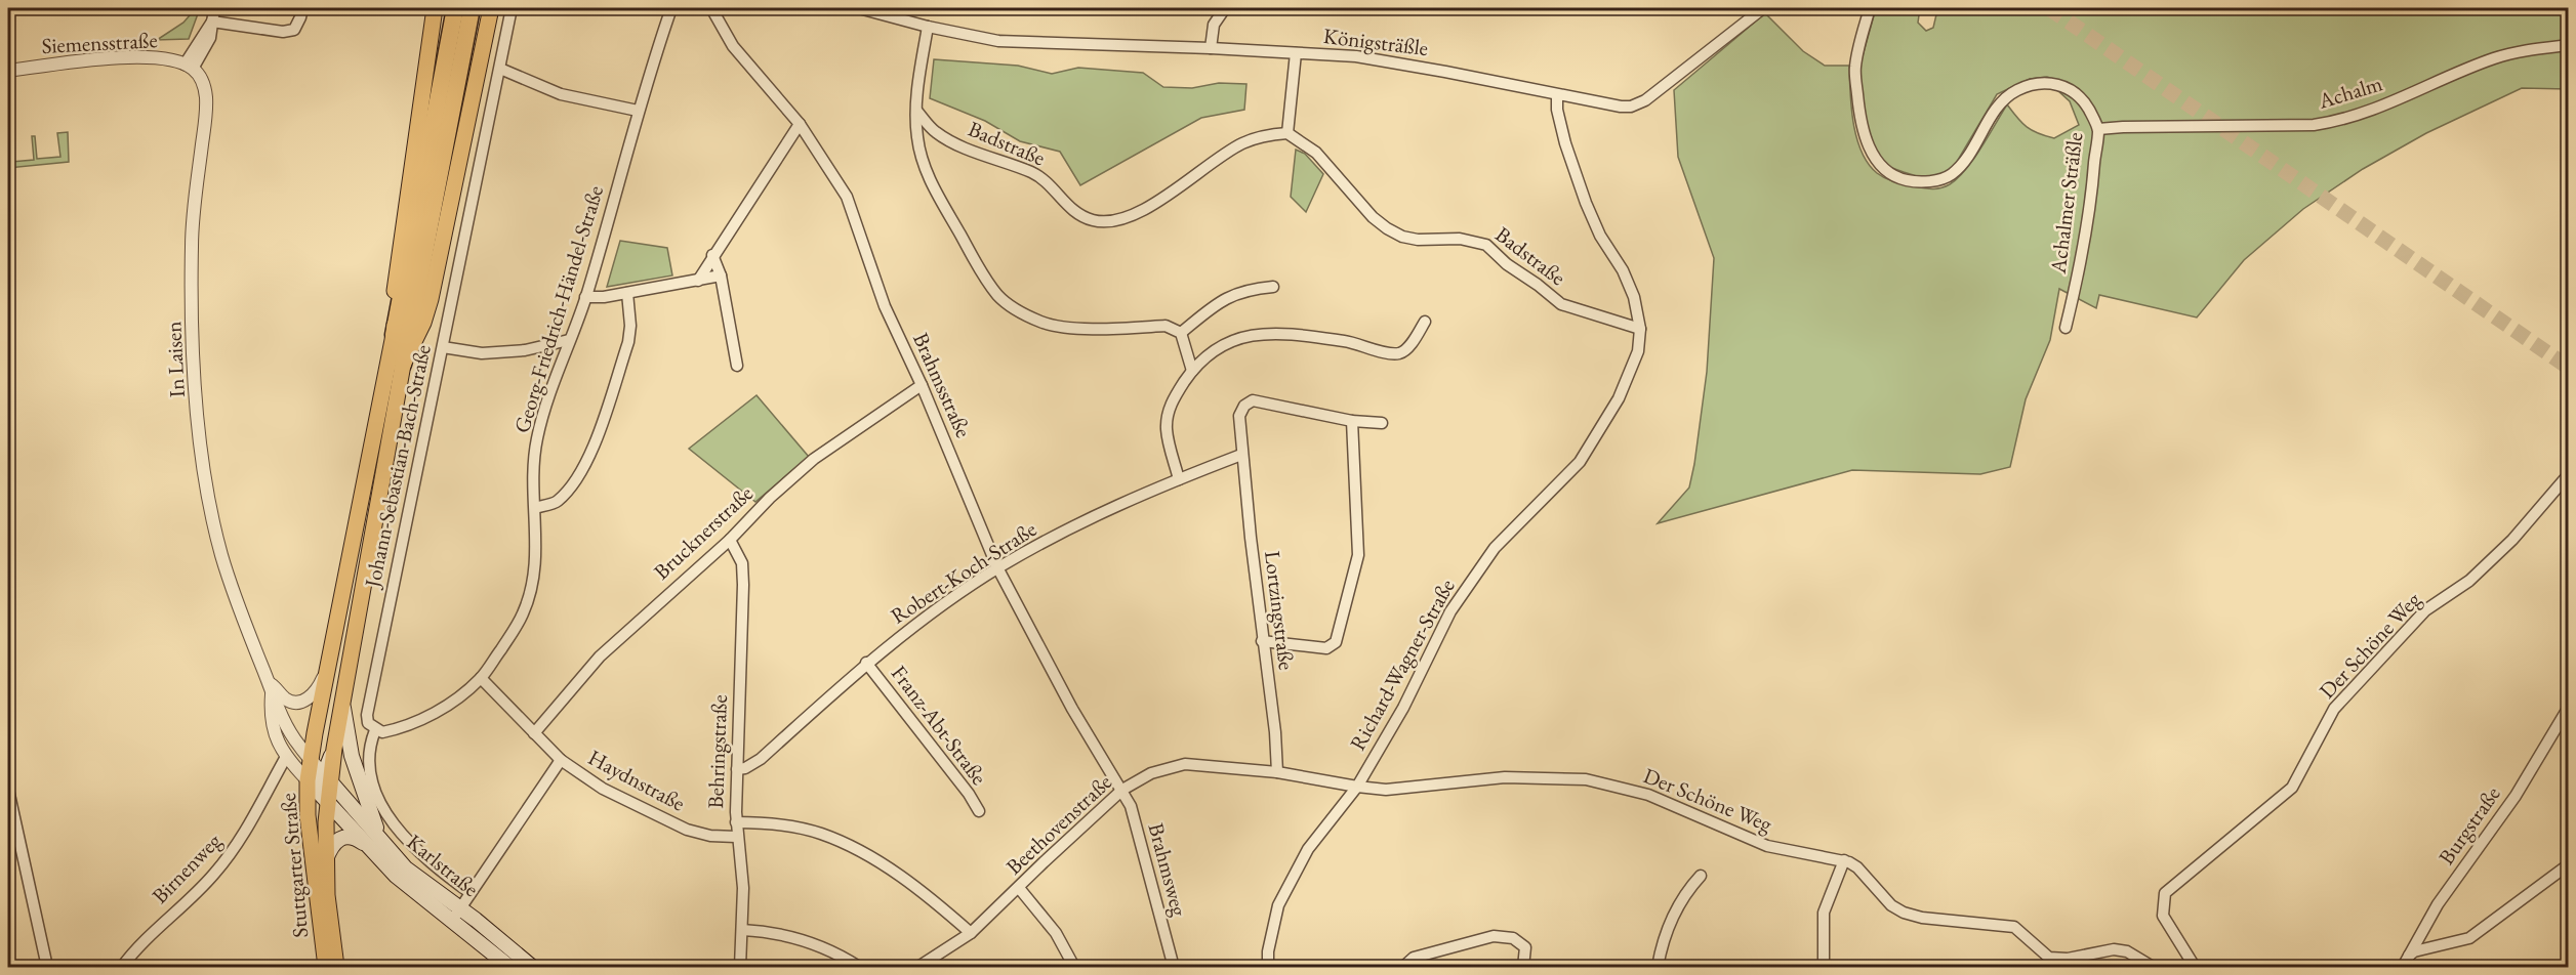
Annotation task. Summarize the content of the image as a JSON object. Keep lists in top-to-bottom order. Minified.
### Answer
{"streets":{"main road":["Stuttgarter Straße","Karlstraße"],"street":["Königsträßle","Siemensstraße","Achalm","Badstraße","Achalmer Sträßle","Georg-Friedrich-Händel-Straße","In Laisen","Brahmsstraße","Johann-Sebastian-Bach-Straße","Brucknerstraße","Robert-Koch-Straße","Lortzingstraße","Der Schöne Weg","Richard-Wagner-Straße","Franz-Abt-Straße","Behringstraße","Haydnstraße","Beethovenstraße","Burgstraße","Birnenweg","Brahmsweg"]},"crossings":[["Königsträßle","Richard-Wagner-Straße"],["Siemensstraße","In Laisen"],["Achalm","Achalmer Sträßle"],["Badstraße","Richard-Wagner-Straße"],["Georg-Friedrich-Händel-Straße","Johann-Sebastian-Bach-Straße"],["Georg-Friedrich-Händel-Straße","Haydnstraße"],["In Laisen","Stuttgarter Straße"],["In Laisen","Karlstraße"],["In Laisen","Birnenweg"],["Brahmsstraße","Brucknerstraße"],["Brahmsstraße","Robert-Koch-Straße"],["Brahmsstraße","Beethovenstraße"],["Brahmsstraße","Brahmsweg"],["Brucknerstraße","Behringstraße"],["Brucknerstraße","Haydnstraße"],["Robert-Koch-Straße","Lortzingstraße"],["Robert-Koch-Straße","Franz-Abt-Straße"],["Robert-Koch-Straße","Behringstraße"],["Lortzingstraße","Beethovenstraße"],["Der Schöne Weg","Richard-Wagner-Straße"],["Der Schöne Weg","Beethovenstraße"],["Richard-Wagner-Straße","Beethovenstraße"],["Behringstraße","Haydnstraße"],["Beethovenstraße","Brahmsweg"],["Stuttgarter Straße","Karlstraße"]]}
